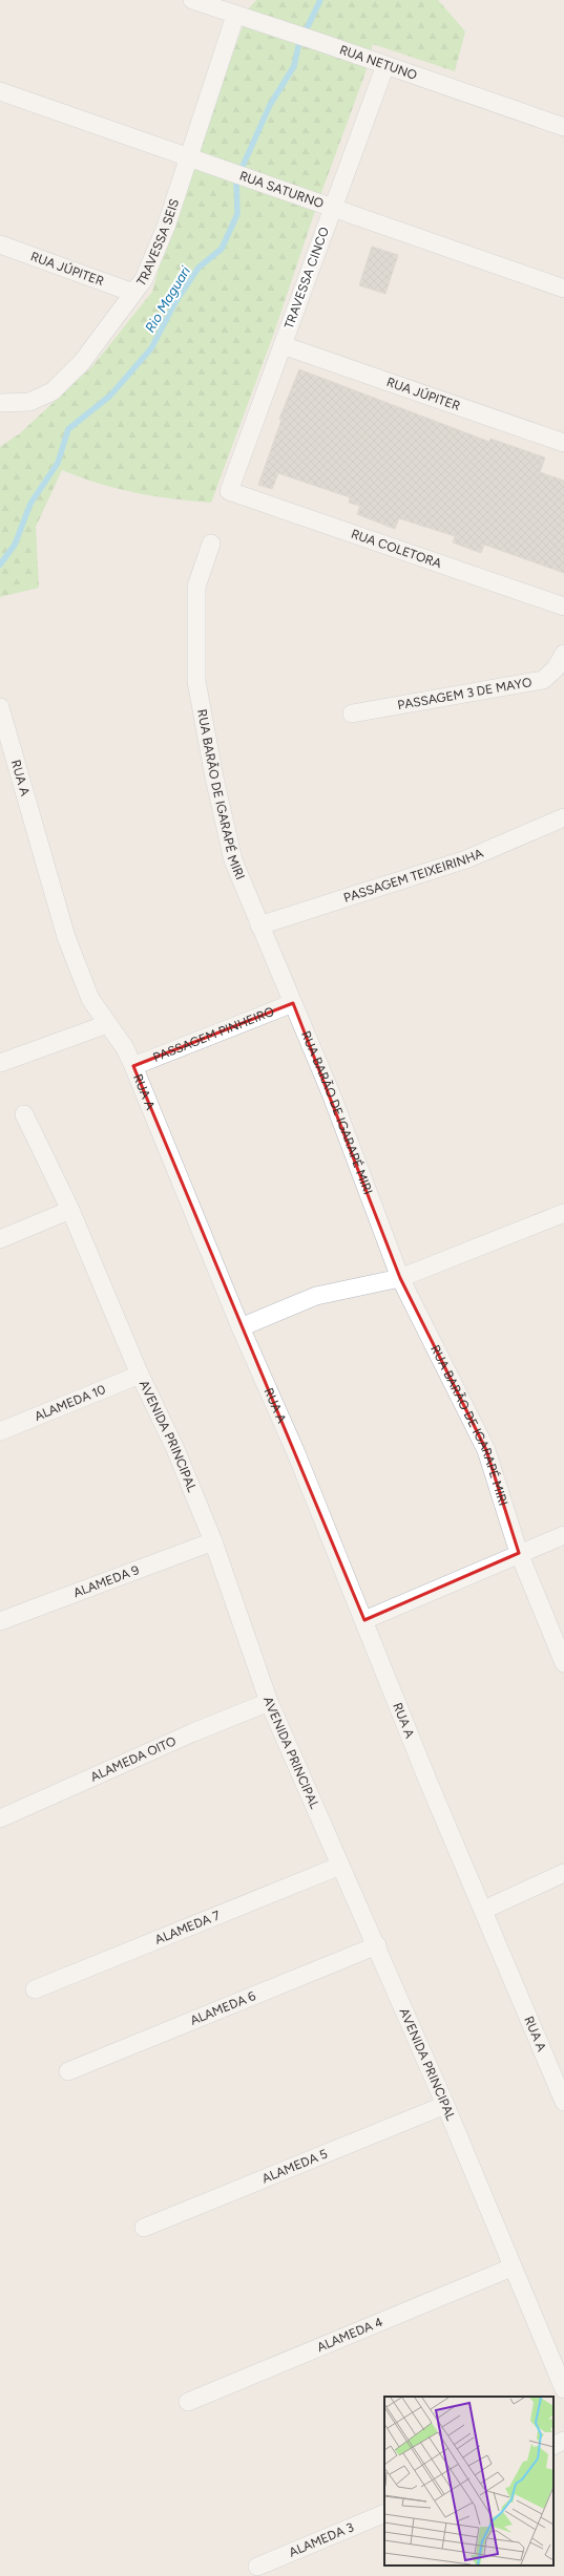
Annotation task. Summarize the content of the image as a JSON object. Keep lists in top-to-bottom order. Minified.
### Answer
{"streets":{"street":["RUA NETUNO","RUA SATURNO","TRAVESSA SEIS","RUA JÚPITER","TRAVESSA CINCO","RUA COLETORA","PASSAGEM 3 DE MAYO","RUA A","RUA BARÃO DE IGARAPÉ MIRI","PASSAGEM TEIXEIRINHA","PASSAGEM PINHEIRO","ALAMEDA 10","AVENIDA PRINCIPAL","ALAMEDA 9","ALAMEDA OITO","ALAMEDA 7","ALAMEDA 6","ALAMEDA 5","ALAMEDA 4","ALAMEDA 3"]},"crossings":[["RUA NETUNO","TRAVESSA SEIS"],["RUA NETUNO","TRAVESSA CINCO"],["RUA SATURNO","TRAVESSA SEIS"],["RUA SATURNO","TRAVESSA CINCO"],["TRAVESSA SEIS","RUA JÚPITER"],["RUA JÚPITER","TRAVESSA CINCO"],["TRAVESSA CINCO","RUA COLETORA"],["RUA A","PASSAGEM PINHEIRO"],["RUA BARÃO DE IGARAPÉ MIRI","PASSAGEM TEIXEIRINHA"],["RUA BARÃO DE IGARAPÉ MIRI","PASSAGEM PINHEIRO"],["ALAMEDA 10","AVENIDA PRINCIPAL"],["AVENIDA PRINCIPAL","ALAMEDA 9"],["AVENIDA PRINCIPAL","ALAMEDA OITO"],["AVENIDA PRINCIPAL","ALAMEDA 7"],["AVENIDA PRINCIPAL","ALAMEDA 6"],["AVENIDA PRINCIPAL","ALAMEDA 5"],["AVENIDA PRINCIPAL","ALAMEDA 4"]],"water":["Rio Maguari"]}
